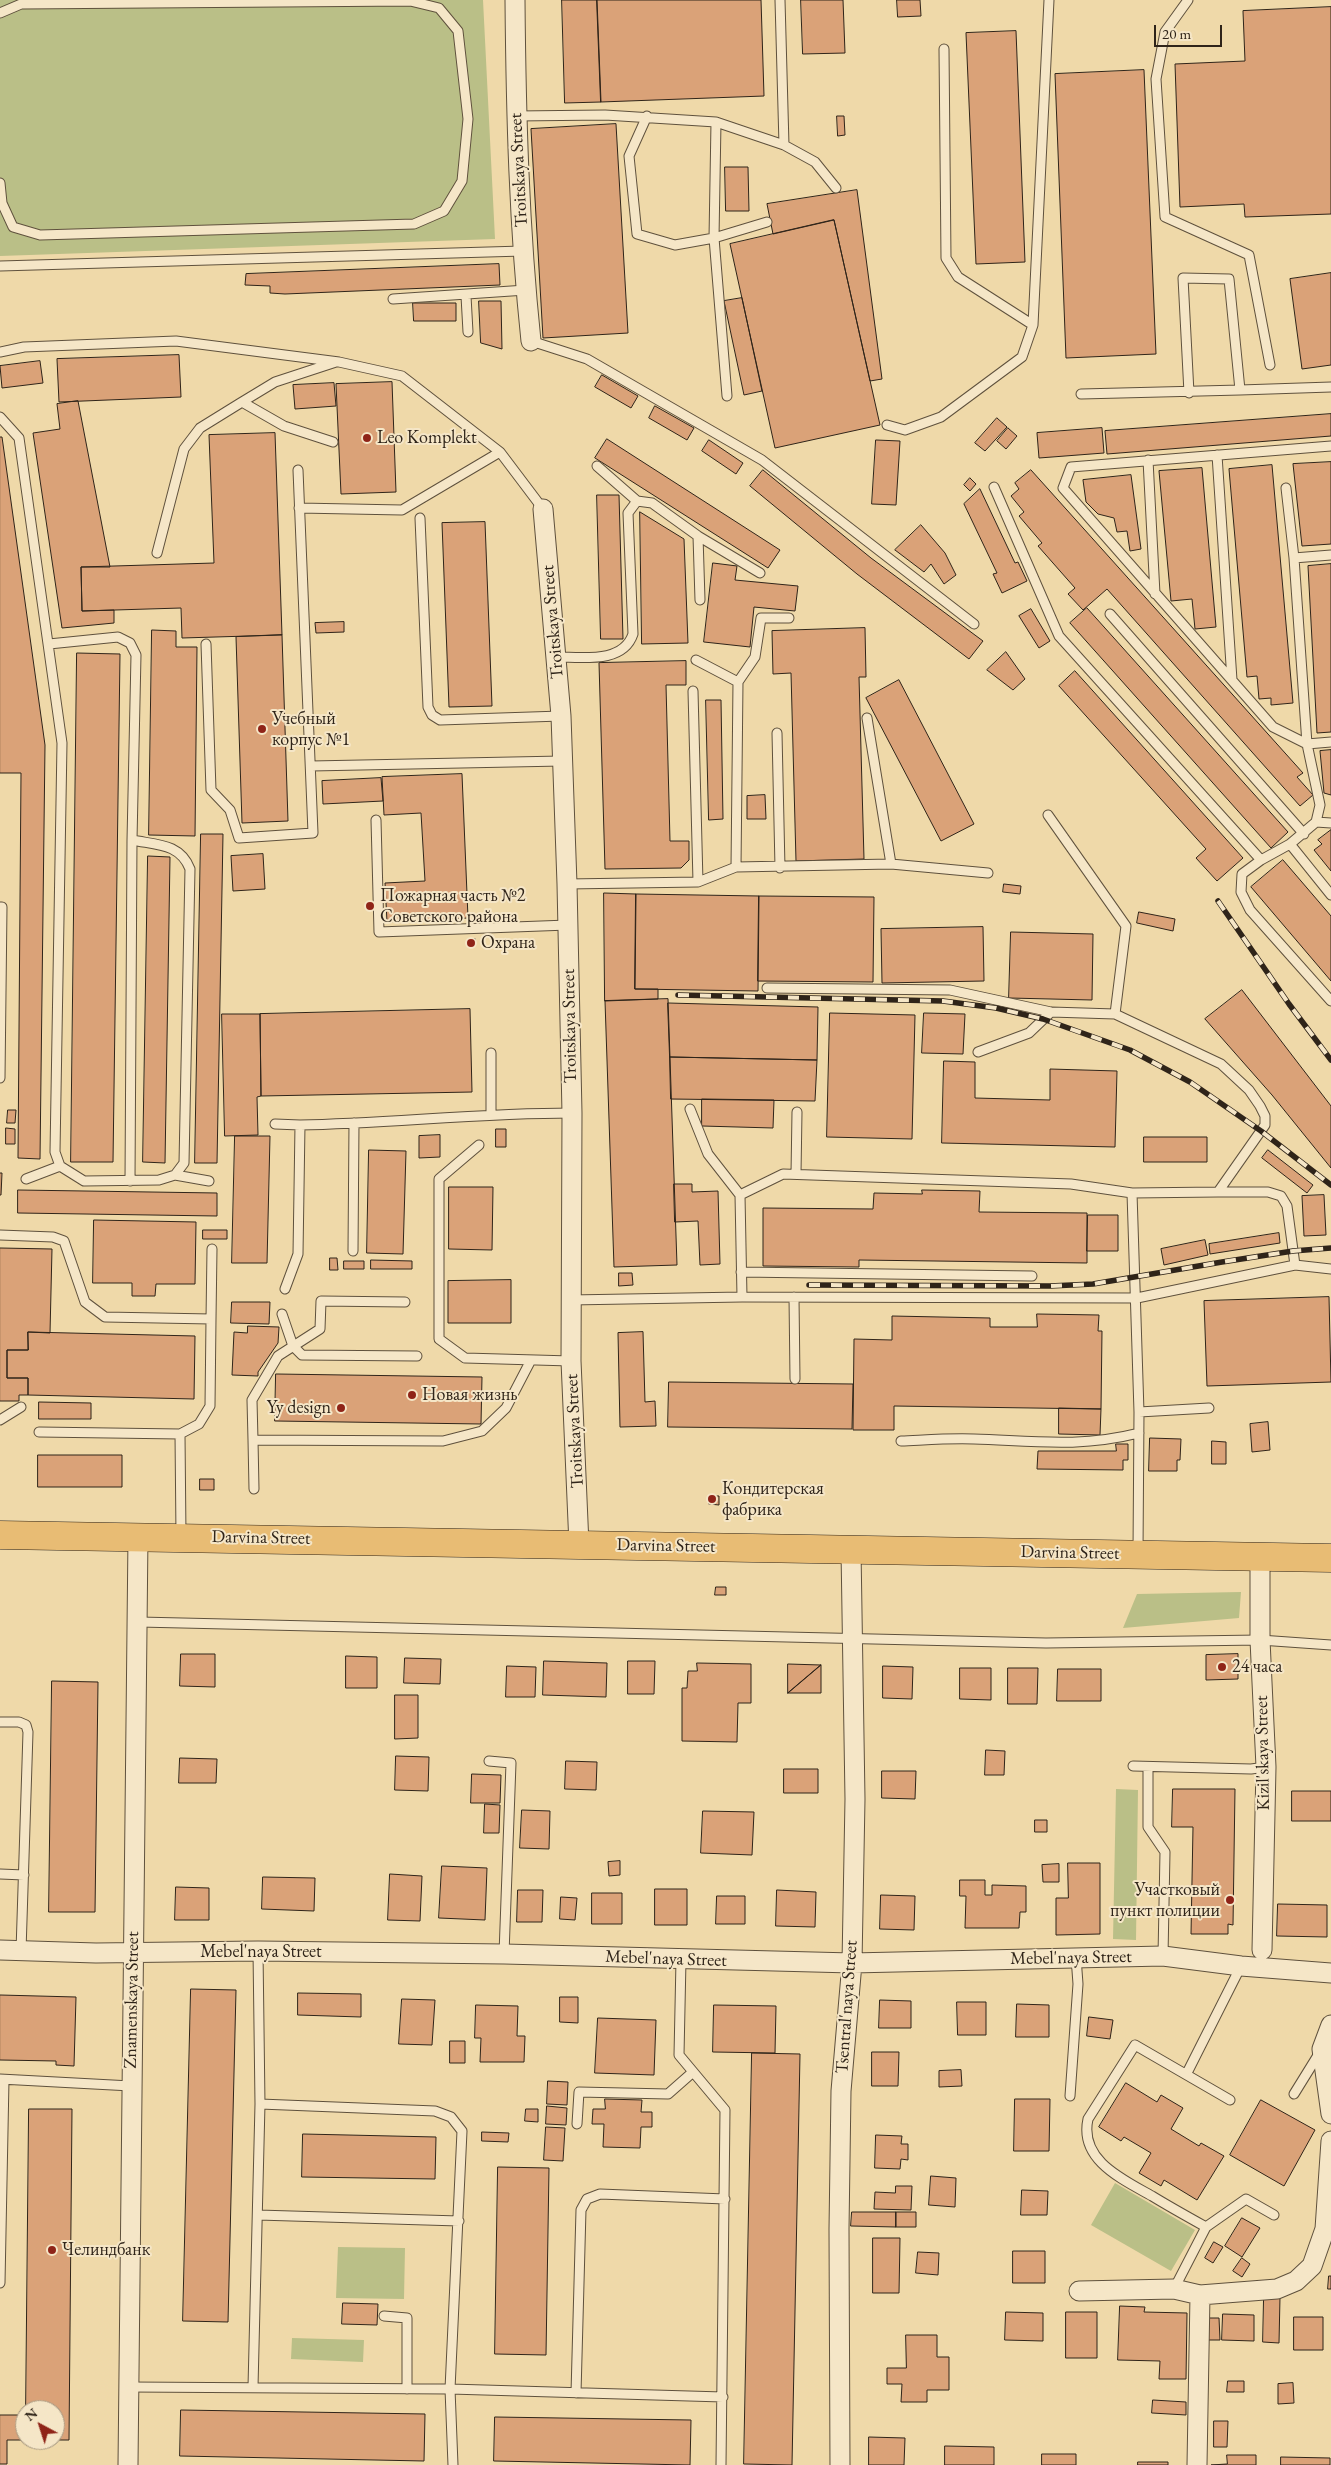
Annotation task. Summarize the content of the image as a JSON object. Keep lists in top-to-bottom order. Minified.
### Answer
{"streets":{"main road":["Darvina Street"],"street":["Troitskaya Street","Kizil'skaya Street","Mebel'naya Street","Znamenskaya Street","Tsentral'naya Street"]},"crossings":[["Troitskaya Street","Darvina Street"],["Darvina Street","Kizil'skaya Street"],["Darvina Street","Znamenskaya Street"],["Darvina Street","Tsentral'naya Street"],["Mebel'naya Street","Znamenskaya Street"],["Mebel'naya Street","Tsentral'naya Street"]],"places":["Leo Komplekt","Учебный корпус №1","Пожарная часть №2 Советского района","Охрана","Новая жизнь","Yy design","Кондитерская фабрика","24 часа","Участковый пункт полиции","Челиндбанк"],"scale_bar":"20 m","north":"top left"}
